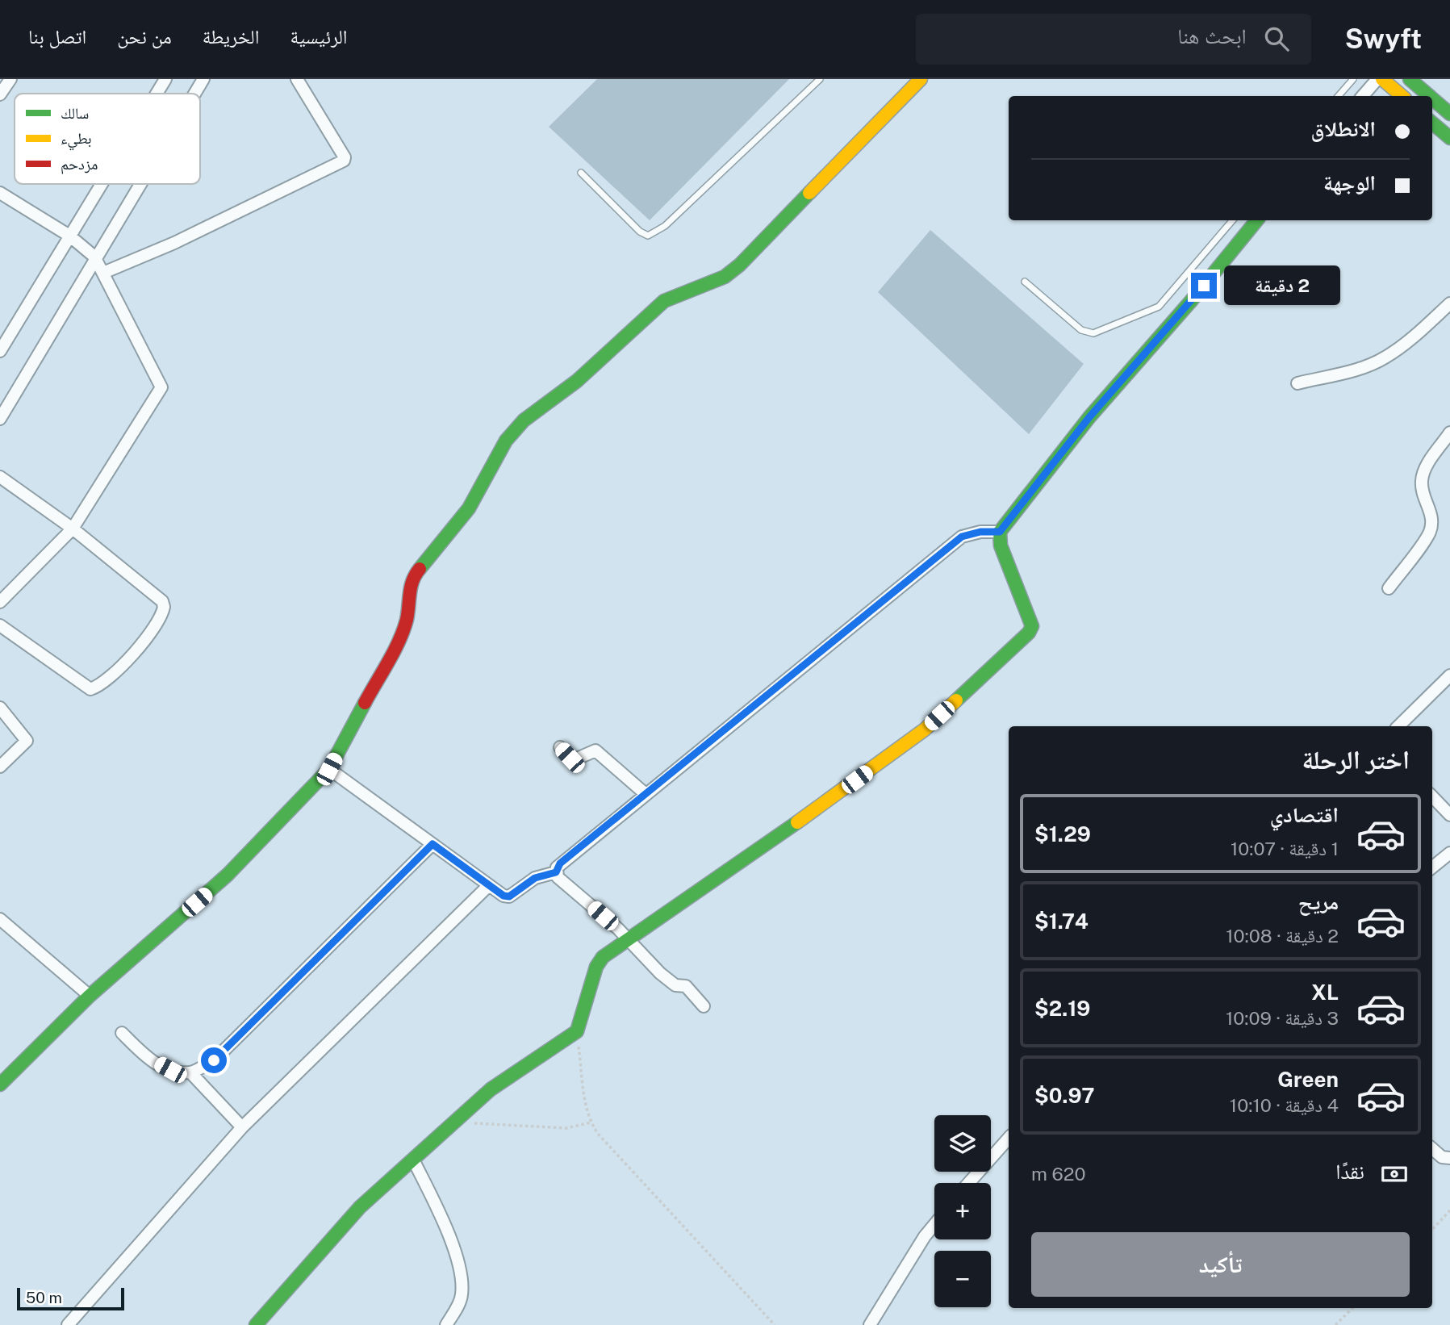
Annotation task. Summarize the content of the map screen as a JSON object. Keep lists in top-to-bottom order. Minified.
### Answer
{"legend":["سالك","بطيء","مزدحم"],"scale_bar":"50 m","page":{"header":"Swyft","search":"ابحث هنا","nav":["الرئيسية","الخريطة","من نحن","اتصل بنا"],"banner":["الانطلاق","الوجهة"],"bubble":"2 دقيقة","heading":"اختر الرحلة","list":[{"name":"اقتصادي","note":"1 دقيقة · 10:07","value":"$1.29"},{"name":"مريح","note":"2 دقيقة · 10:08","value":"$1.74"},{"name":"XL","note":"3 دقيقة · 10:09","value":"$2.19"},{"name":"Green","note":"4 دقيقة · 10:10","value":"$0.97"}],"map_buttons":["+","−"],"pay":["نقدًا","620 m"],"buttons":"تأكيد","scale":"50 m"}}
